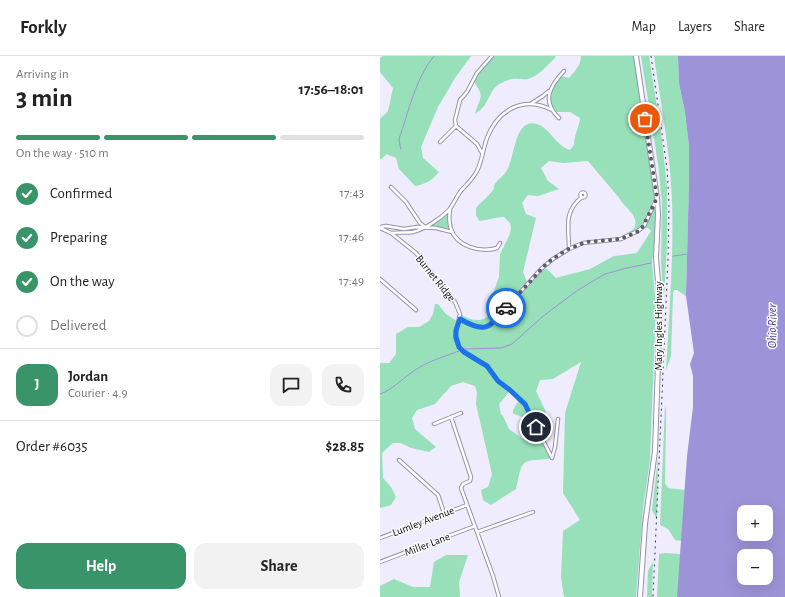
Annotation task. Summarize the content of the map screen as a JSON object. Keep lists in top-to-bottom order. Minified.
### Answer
{"streets":{"street":["Burnet Ridge","Mary Ingles Highway","Lumley Avenue","Miller Lane"]},"water":["Ohio River"],"page":{"header":"Forkly","nav":["Map","Layers","Share"],"heading":["3 min","Arriving in","17:56–18:01"],"panel":["Jordan","Courier · 4.9","Order #6035","$28.85"],"bar":"On the way · 510 m","list":[["Confirmed","17:43"],["Preparing","17:46"],["On the way","17:49"],"Delivered"],"round":"J","map_buttons":["+","−"],"buttons":["Help","Share"]}}
